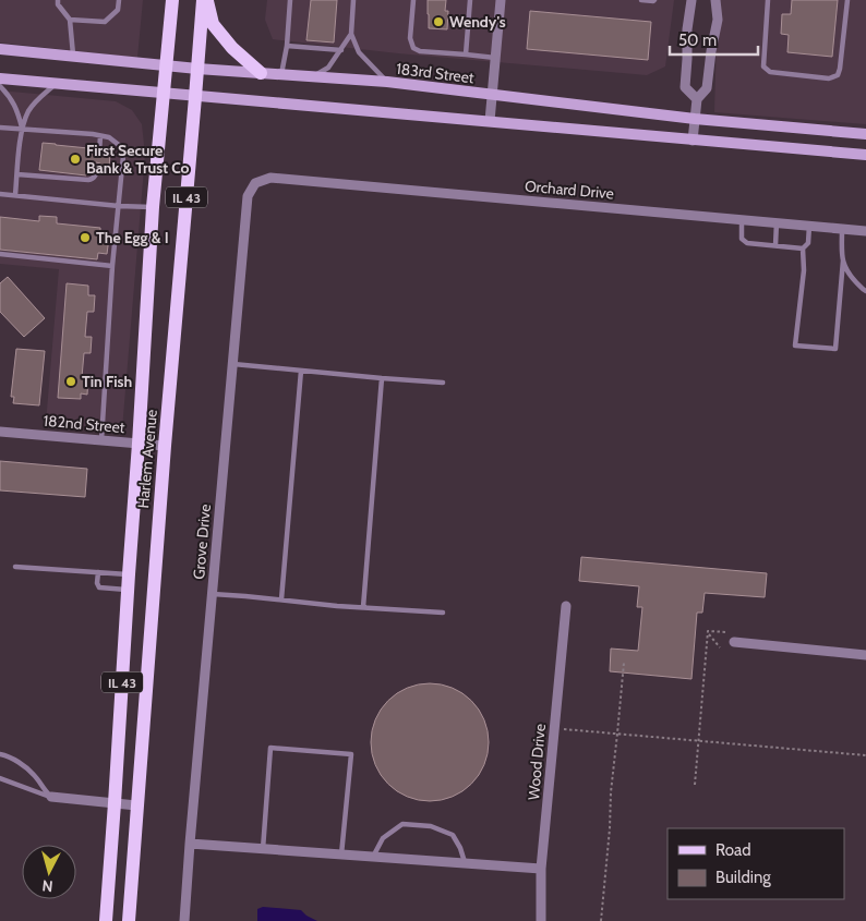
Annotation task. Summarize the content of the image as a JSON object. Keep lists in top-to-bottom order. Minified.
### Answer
{"streets":{"main road":["IL 43","Harlem Avenue"],"street":["183rd Street","Orchard Drive","182nd Street","Grove Drive","Wood Drive"]},"crossings":[["183rd Street","Harlem Avenue"],["Orchard Drive","Grove Drive"],["182nd Street","Harlem Avenue"]],"places":["Wendy's","First Secure Bank & Trust Co","The Egg & I","Tin Fish"],"legend":["Road","Building"],"scale_bar":"50 m","north":"bottom"}
